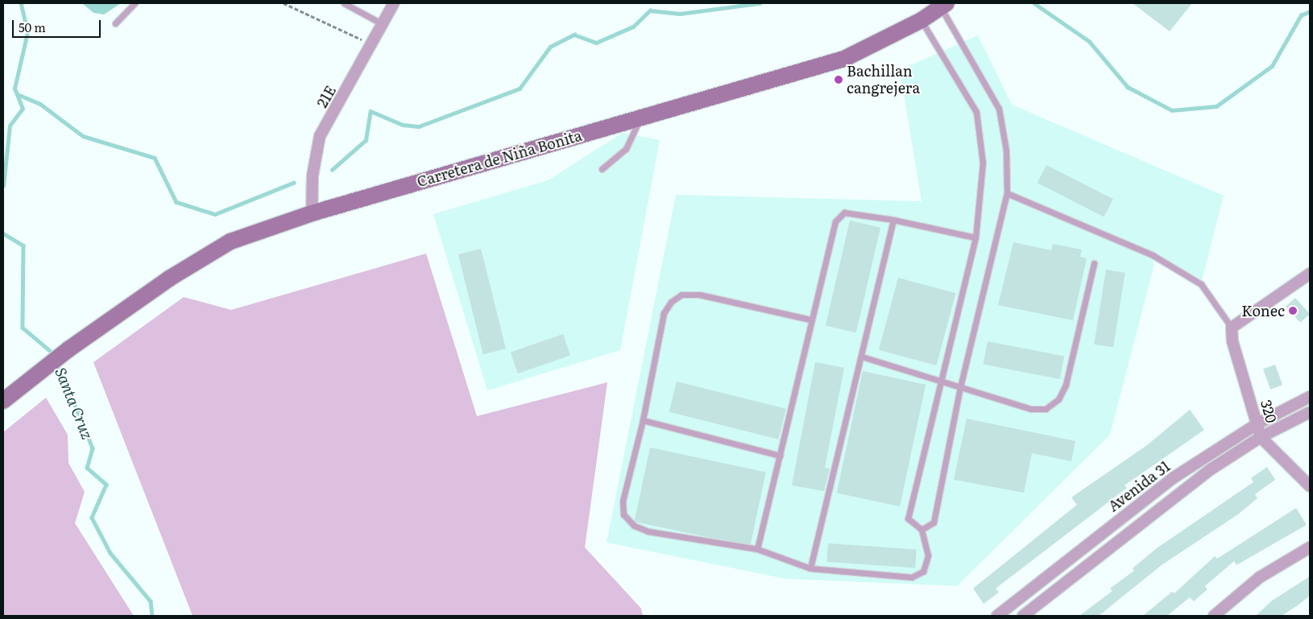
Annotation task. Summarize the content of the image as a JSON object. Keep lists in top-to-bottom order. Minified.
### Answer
{"streets":{"main road":["Carretera de Niña Bonita"],"street":["21E","320","Avenida 31"]},"crossings":[["21E","Carretera de Niña Bonita"],["320","Avenida 31"]],"water":["Santa Cruz"],"places":["Bachillan cangrejera","Konec"],"scale_bar":"50 m"}
